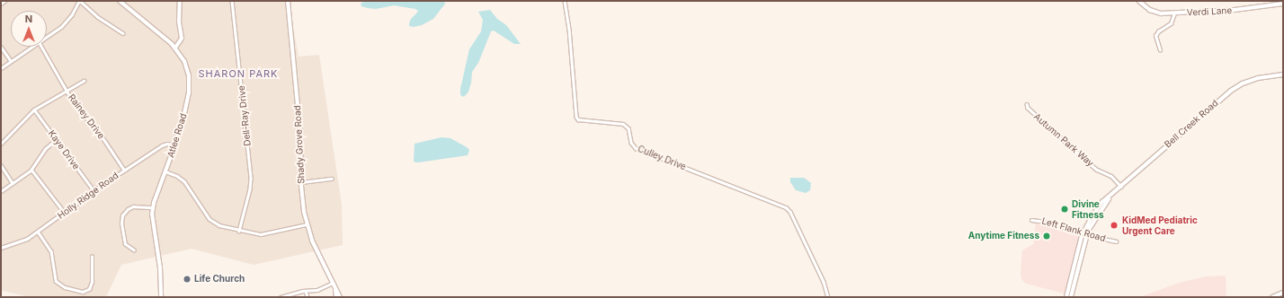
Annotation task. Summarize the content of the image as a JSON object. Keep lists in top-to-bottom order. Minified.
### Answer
{"streets":{"main road":["Atlee Road","Shady Grove Road"],"street":["Verdi Lane","Dell-Ray Drive","Rainey Drive","Bell Creek Road","Autumn Park Way","Kaye Drive","Culley Drive","Holly Ridge Road","Left Flank Road"]},"crossings":[["Rainey Drive","Holly Ridge Road"],["Bell Creek Road","Autumn Park Way"],["Bell Creek Road","Left Flank Road"],["Atlee Road","Holly Ridge Road"],["Kaye Drive","Holly Ridge Road"]],"districts":["SHARON PARK"],"places":["Divine Fitness","KidMed Pediatric Urgent Care","Anytime Fitness","Life Church"],"north":"top"}
